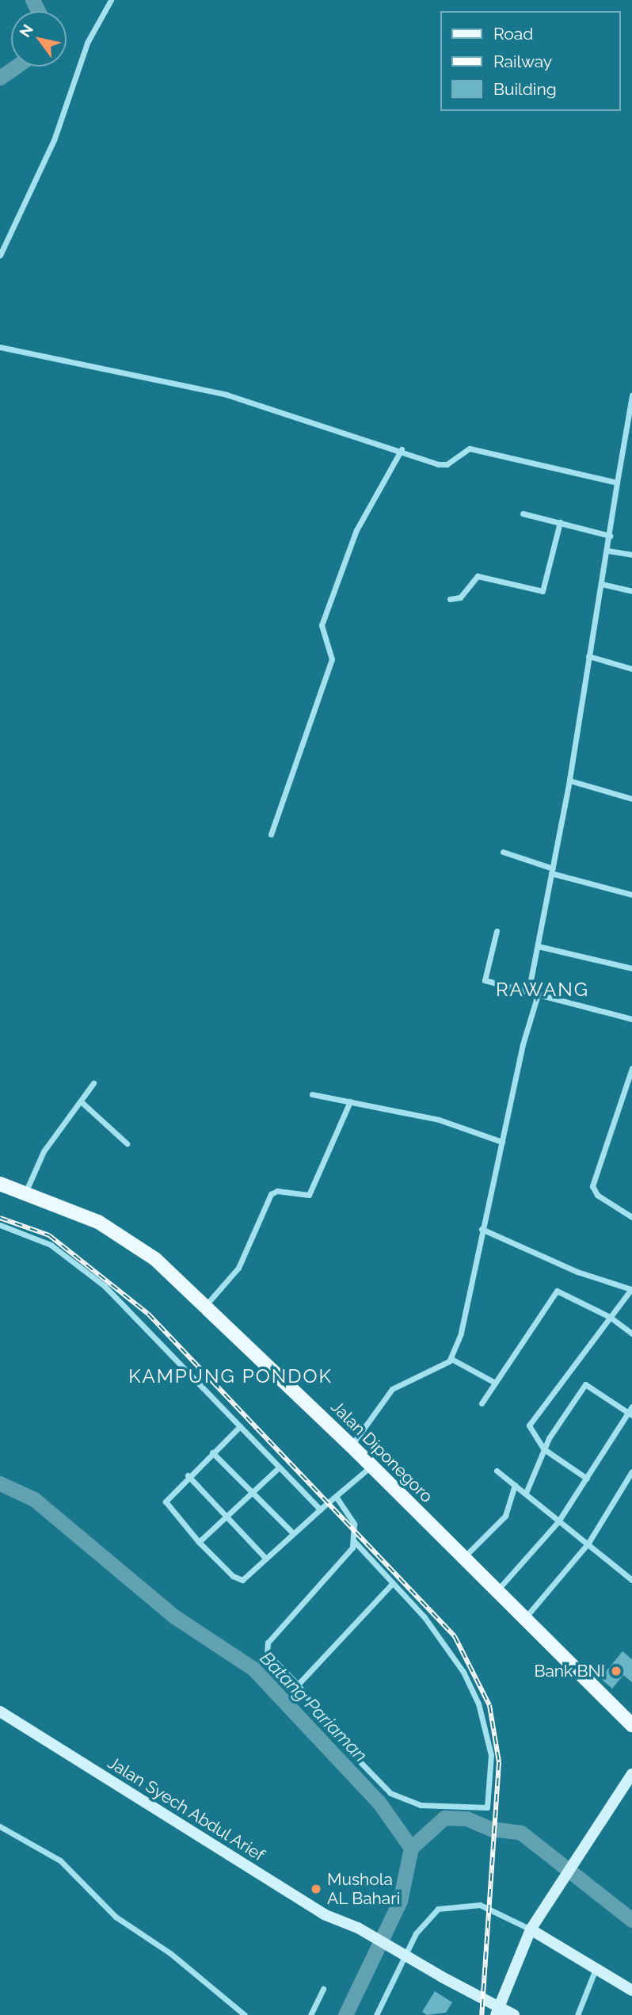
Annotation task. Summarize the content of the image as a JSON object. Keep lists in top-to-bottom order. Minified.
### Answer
{"streets":{"main road":["Jalan Diponegoro"],"street":["Jalan Syech Abdul Arief"]},"districts":["RAWANG","KAMPUNG PONDOK"],"water":["Batang Pariaman"],"places":["Bank BNI","Mushola AL Bahari"],"legend":["Road","Railway","Building"],"north":"top left"}
